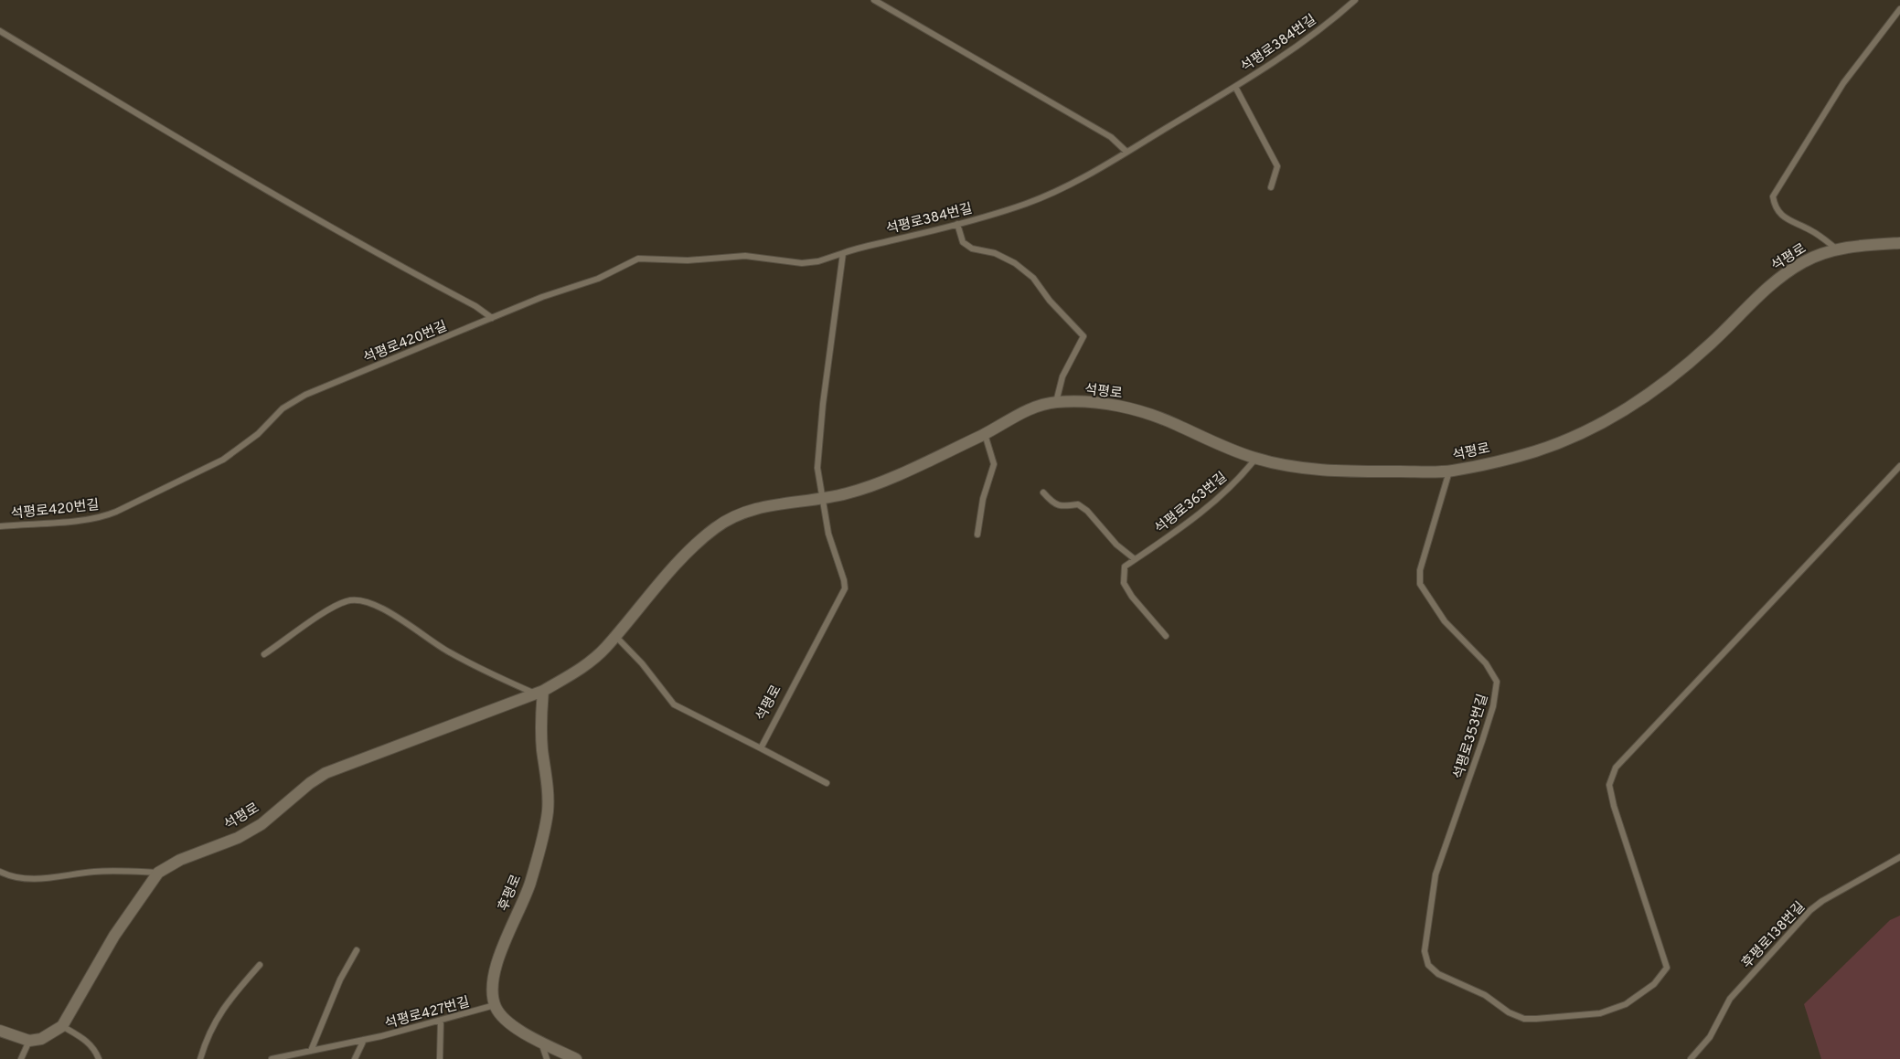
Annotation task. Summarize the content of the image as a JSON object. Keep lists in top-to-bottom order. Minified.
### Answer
{"streets":{"street":["석평로","후평로"],"lane":["석평로384번길","석평로420번길","석평로363번길","석평로353번길","후평로138번길","석평로427번길"]},"crossings":[["석평로384번길","석평로420번길"],["석평로","석평로363번길"],["석평로","석평로353번길"],["석평로","후평로"],["후평로","석평로427번길"]]}
